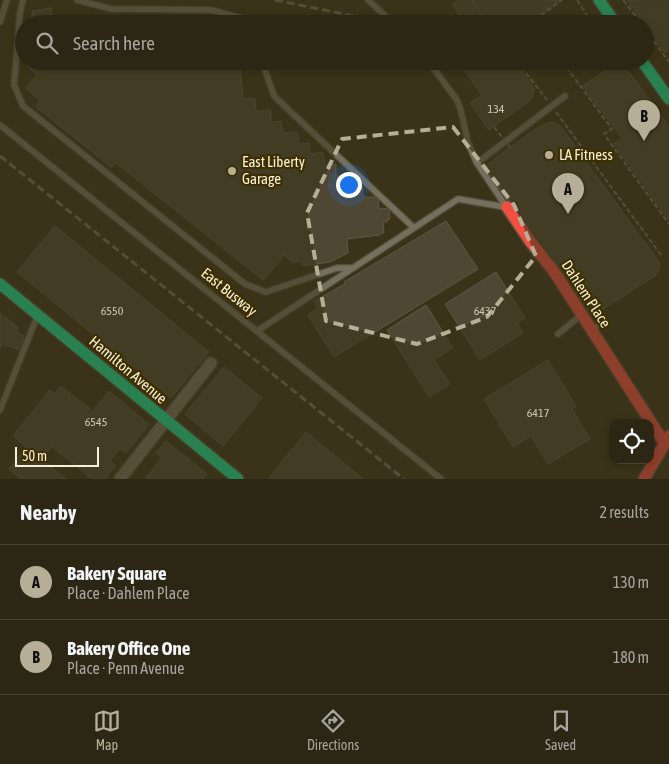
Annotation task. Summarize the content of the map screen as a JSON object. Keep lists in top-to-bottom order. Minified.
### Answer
{"streets":{"street":["Dahlem Place","Hamilton Avenue"],"lane":["East Busway"]},"places":["LA Fitness","East Liberty Garage"],"house_numbers":["134","6550","6437","6417","6545"],"scale_bar":"50 m","page":{"search":"Search here","pins":["B","A"],"scale":"50 m","heading":["Nearby","2 results"],"list":[{"mark":"A","name":"Bakery Square","note":"Place · Dahlem Place","value":"130 m"},{"mark":"B","name":"Bakery Office One","note":"Place · Penn Avenue","value":"180 m"}],"nav":["Map","Directions","Saved"]}}
